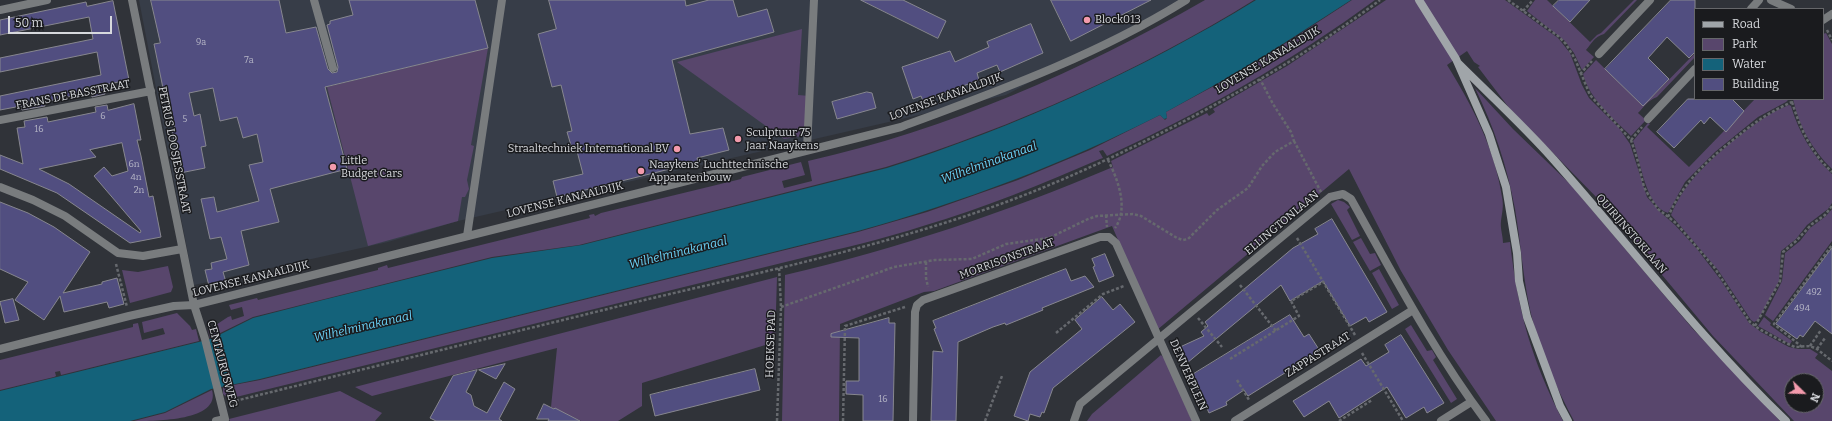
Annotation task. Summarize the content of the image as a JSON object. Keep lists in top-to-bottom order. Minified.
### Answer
{"streets":{"street":["LOVENSE KANAALDIJK","FRANS DE BASSTRAAT","PETRUS LOOSJESSTRAAT","ELLINGTONLAAN","QUIRIJNSTOKLAAN","MORRISONSTRAAT","ZAPPASTRAAT","CENTAURUSWEG","DENVERPLEIN"],"path":["HOEKSE PAD"]},"crossings":[["LOVENSE KANAALDIJK","PETRUS LOOSJESSTRAAT"],["LOVENSE KANAALDIJK","HOEKSE PAD"],["LOVENSE KANAALDIJK","CENTAURUSWEG"],["FRANS DE BASSTRAAT","PETRUS LOOSJESSTRAAT"],["PETRUS LOOSJESSTRAAT","CENTAURUSWEG"],["ELLINGTONLAAN","ZAPPASTRAAT"],["ELLINGTONLAAN","DENVERPLEIN"]],"water":["Wilhelminakanaal"],"places":["Block013","Sculptuur 75 Jaar Naaykens","Straaltechniek International BV","Little Budget Cars","Naaykens' Luchttechnische Apparatenbouw"],"house_numbers":["9a","7a","6","5","16","6n","4n","2n","492","494","16"],"legend":["Road","Park","Water","Building"],"scale_bar":"50 m","north":"bottom right"}
